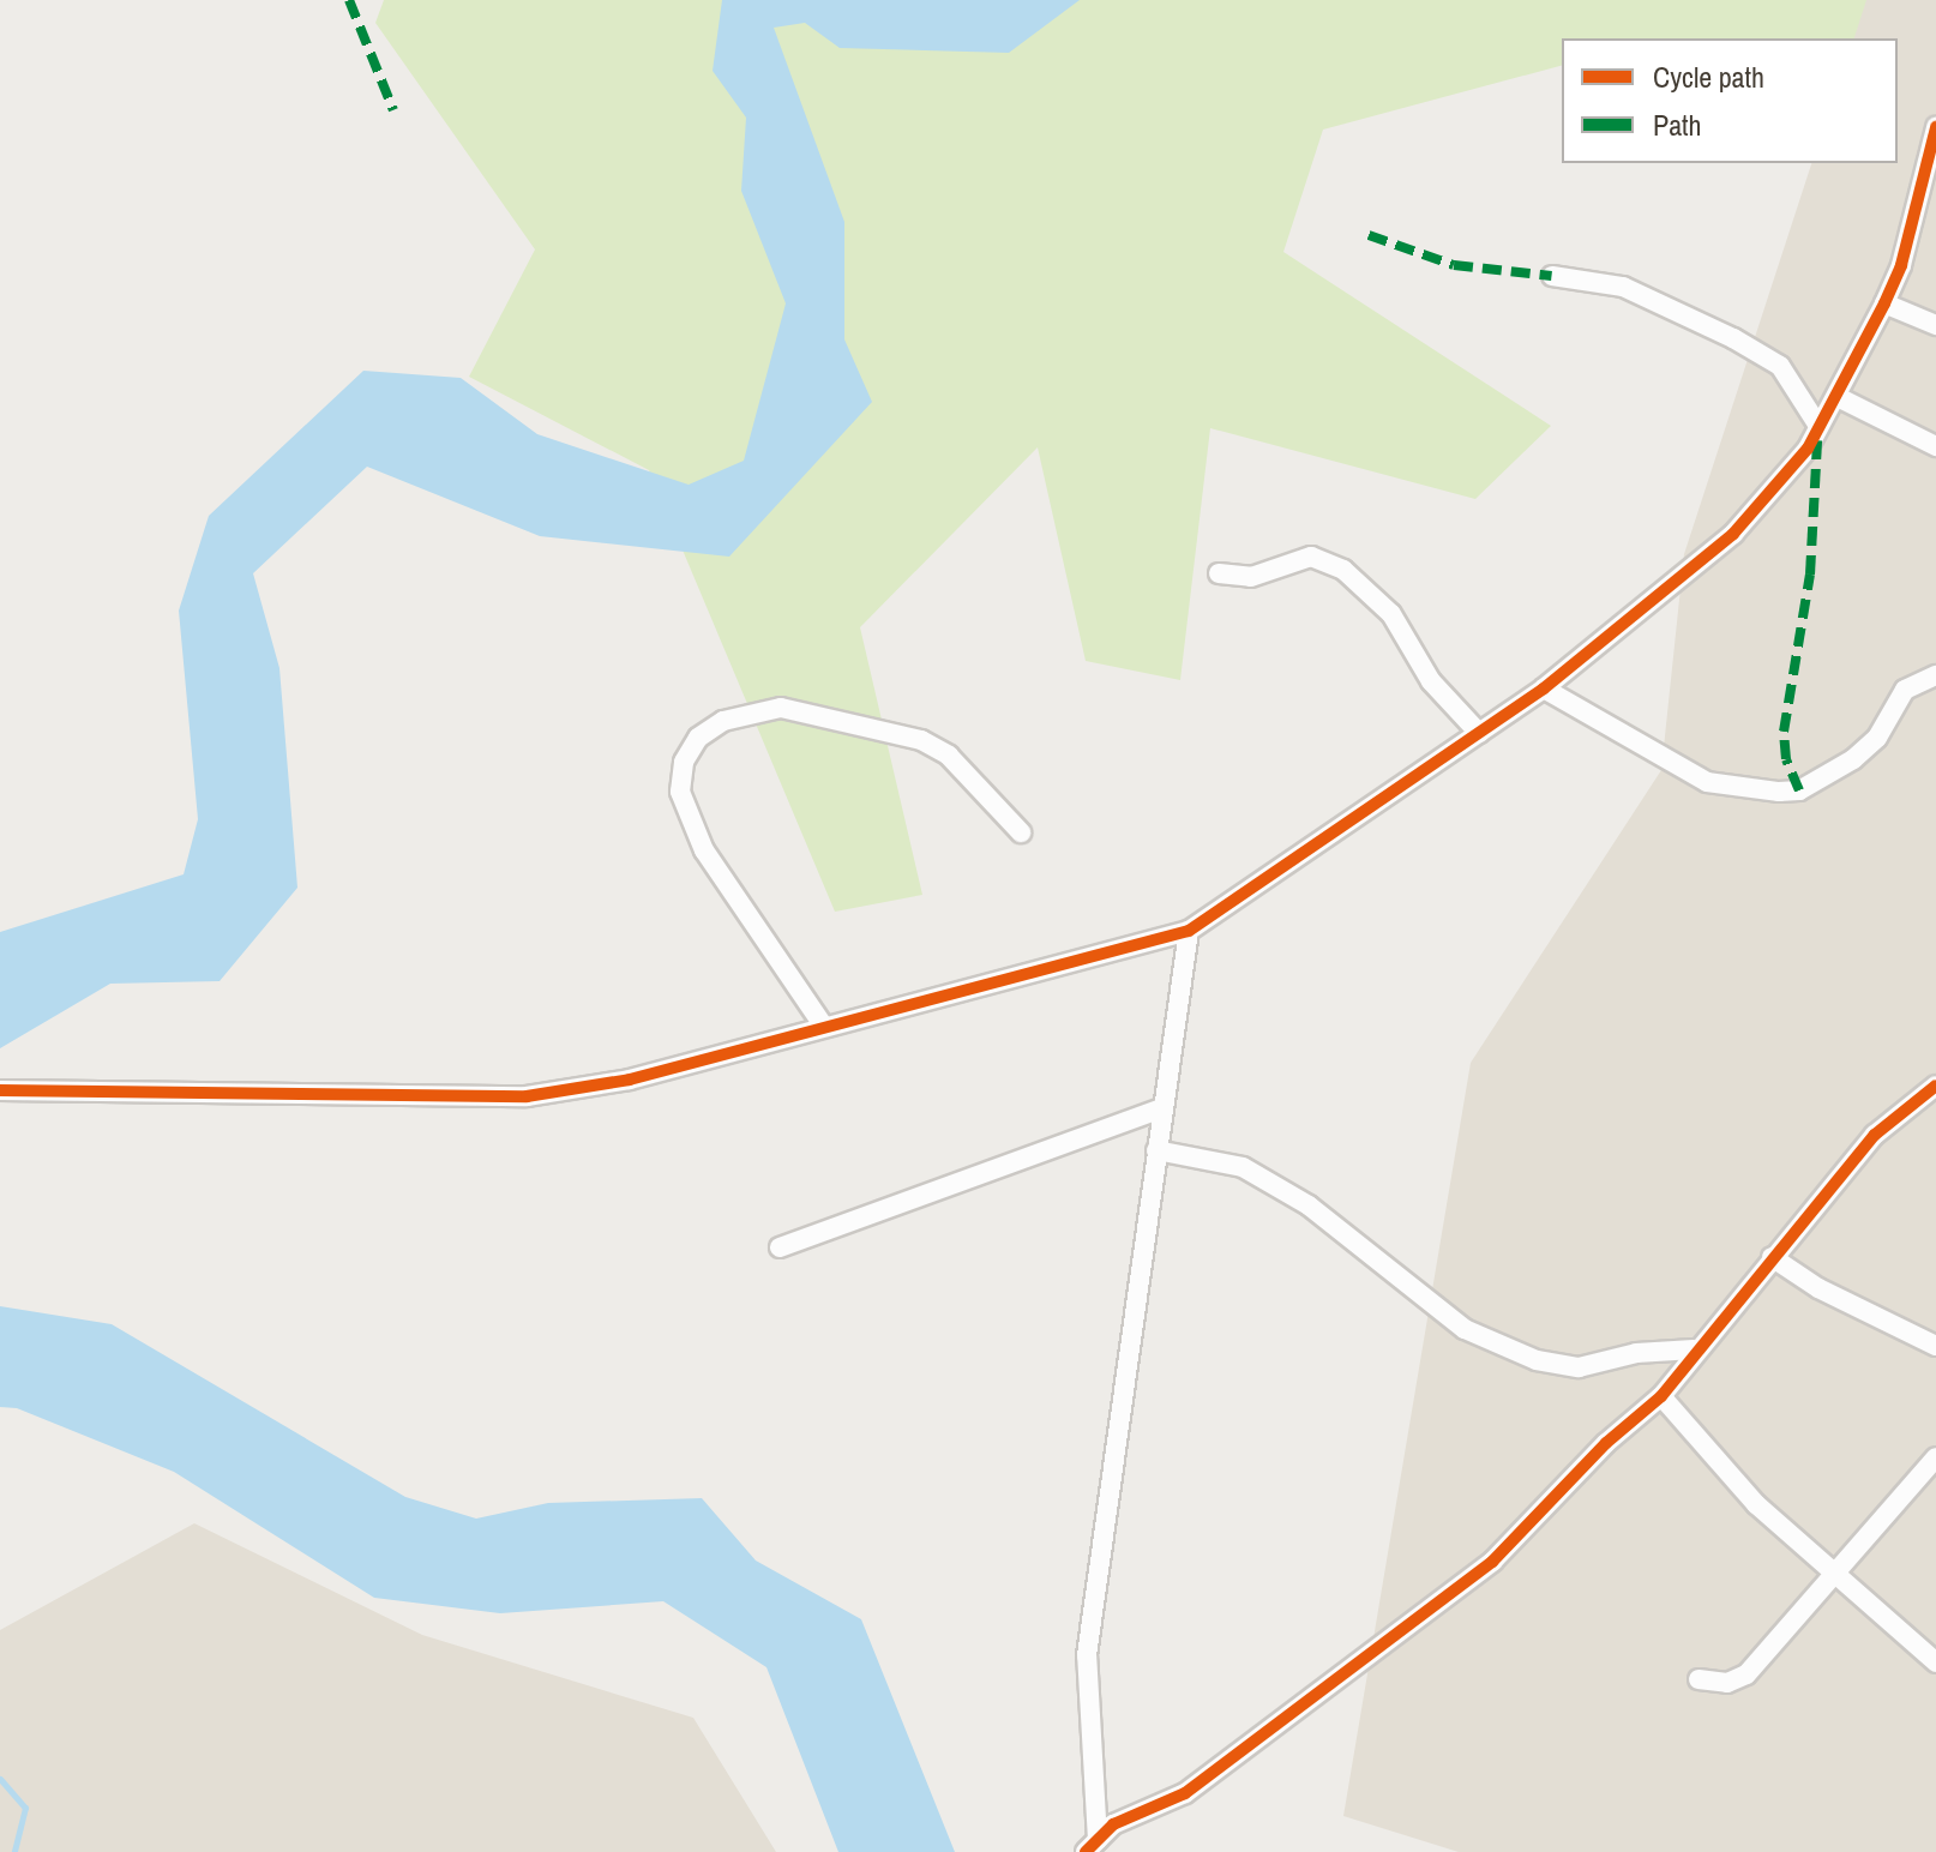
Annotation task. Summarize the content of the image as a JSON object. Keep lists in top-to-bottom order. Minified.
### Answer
{"legend":["Cycle path","Path"]}
